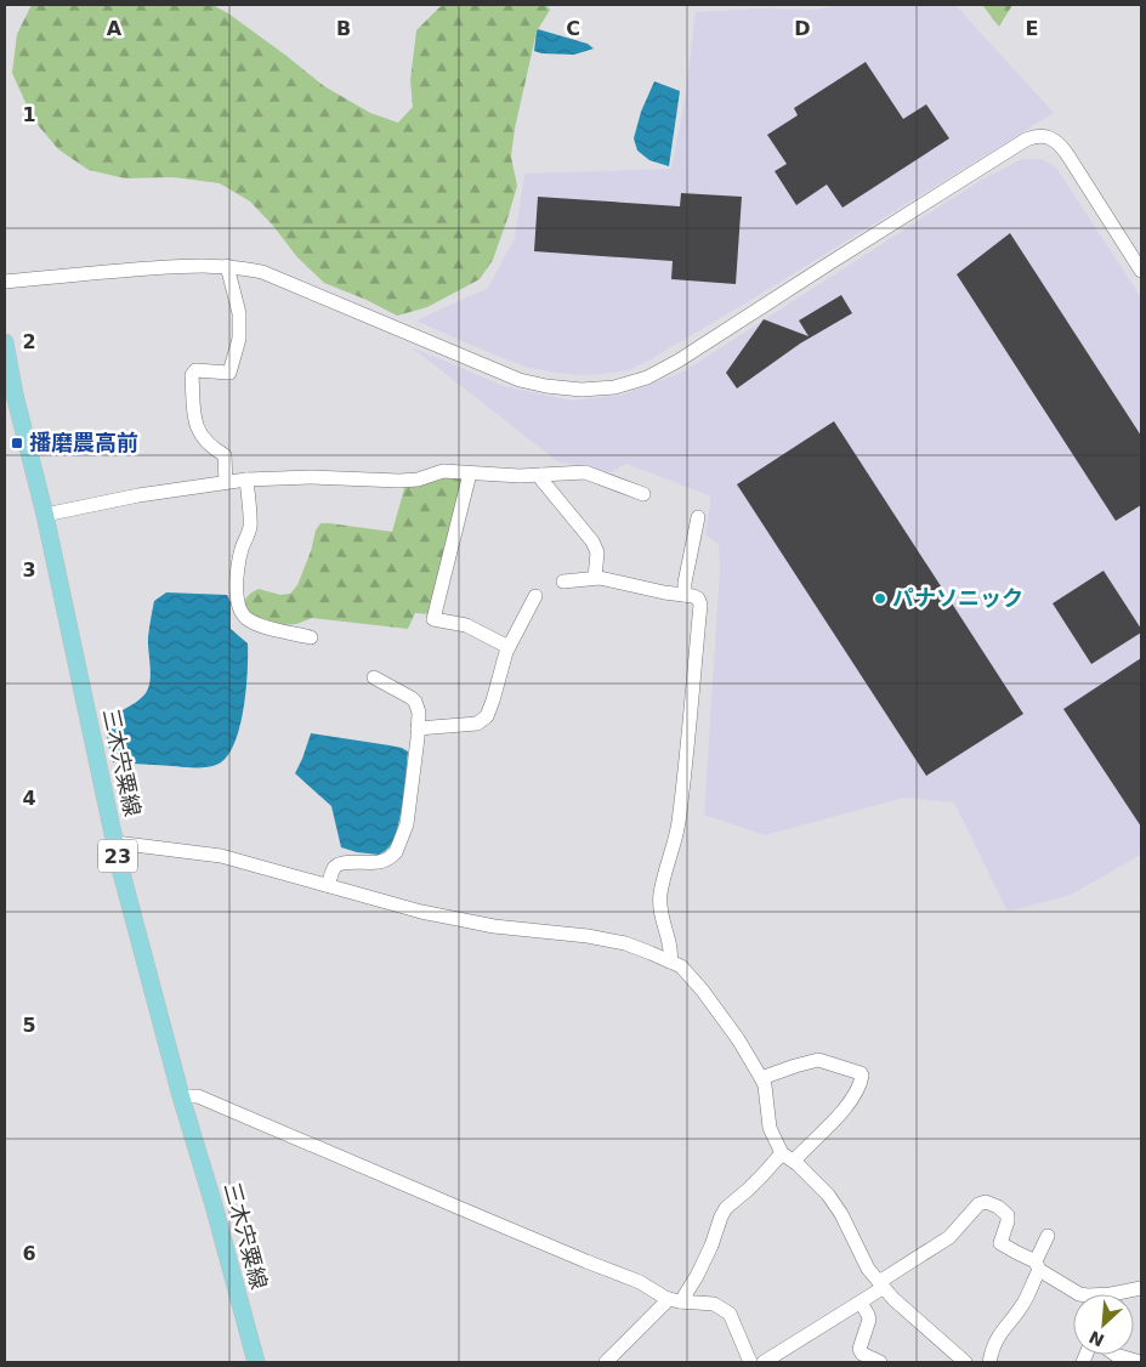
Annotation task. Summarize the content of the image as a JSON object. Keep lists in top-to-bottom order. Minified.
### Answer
{"streets":{"main road":["三木宍粟線","23"]},"places":{"transit":["播磨農高前"],"other":["パナソニック"]},"north":"bottom left","grid":{"columns":["A","B","C","D","E"],"rows":["1","2","3","4","5","6"]}}
